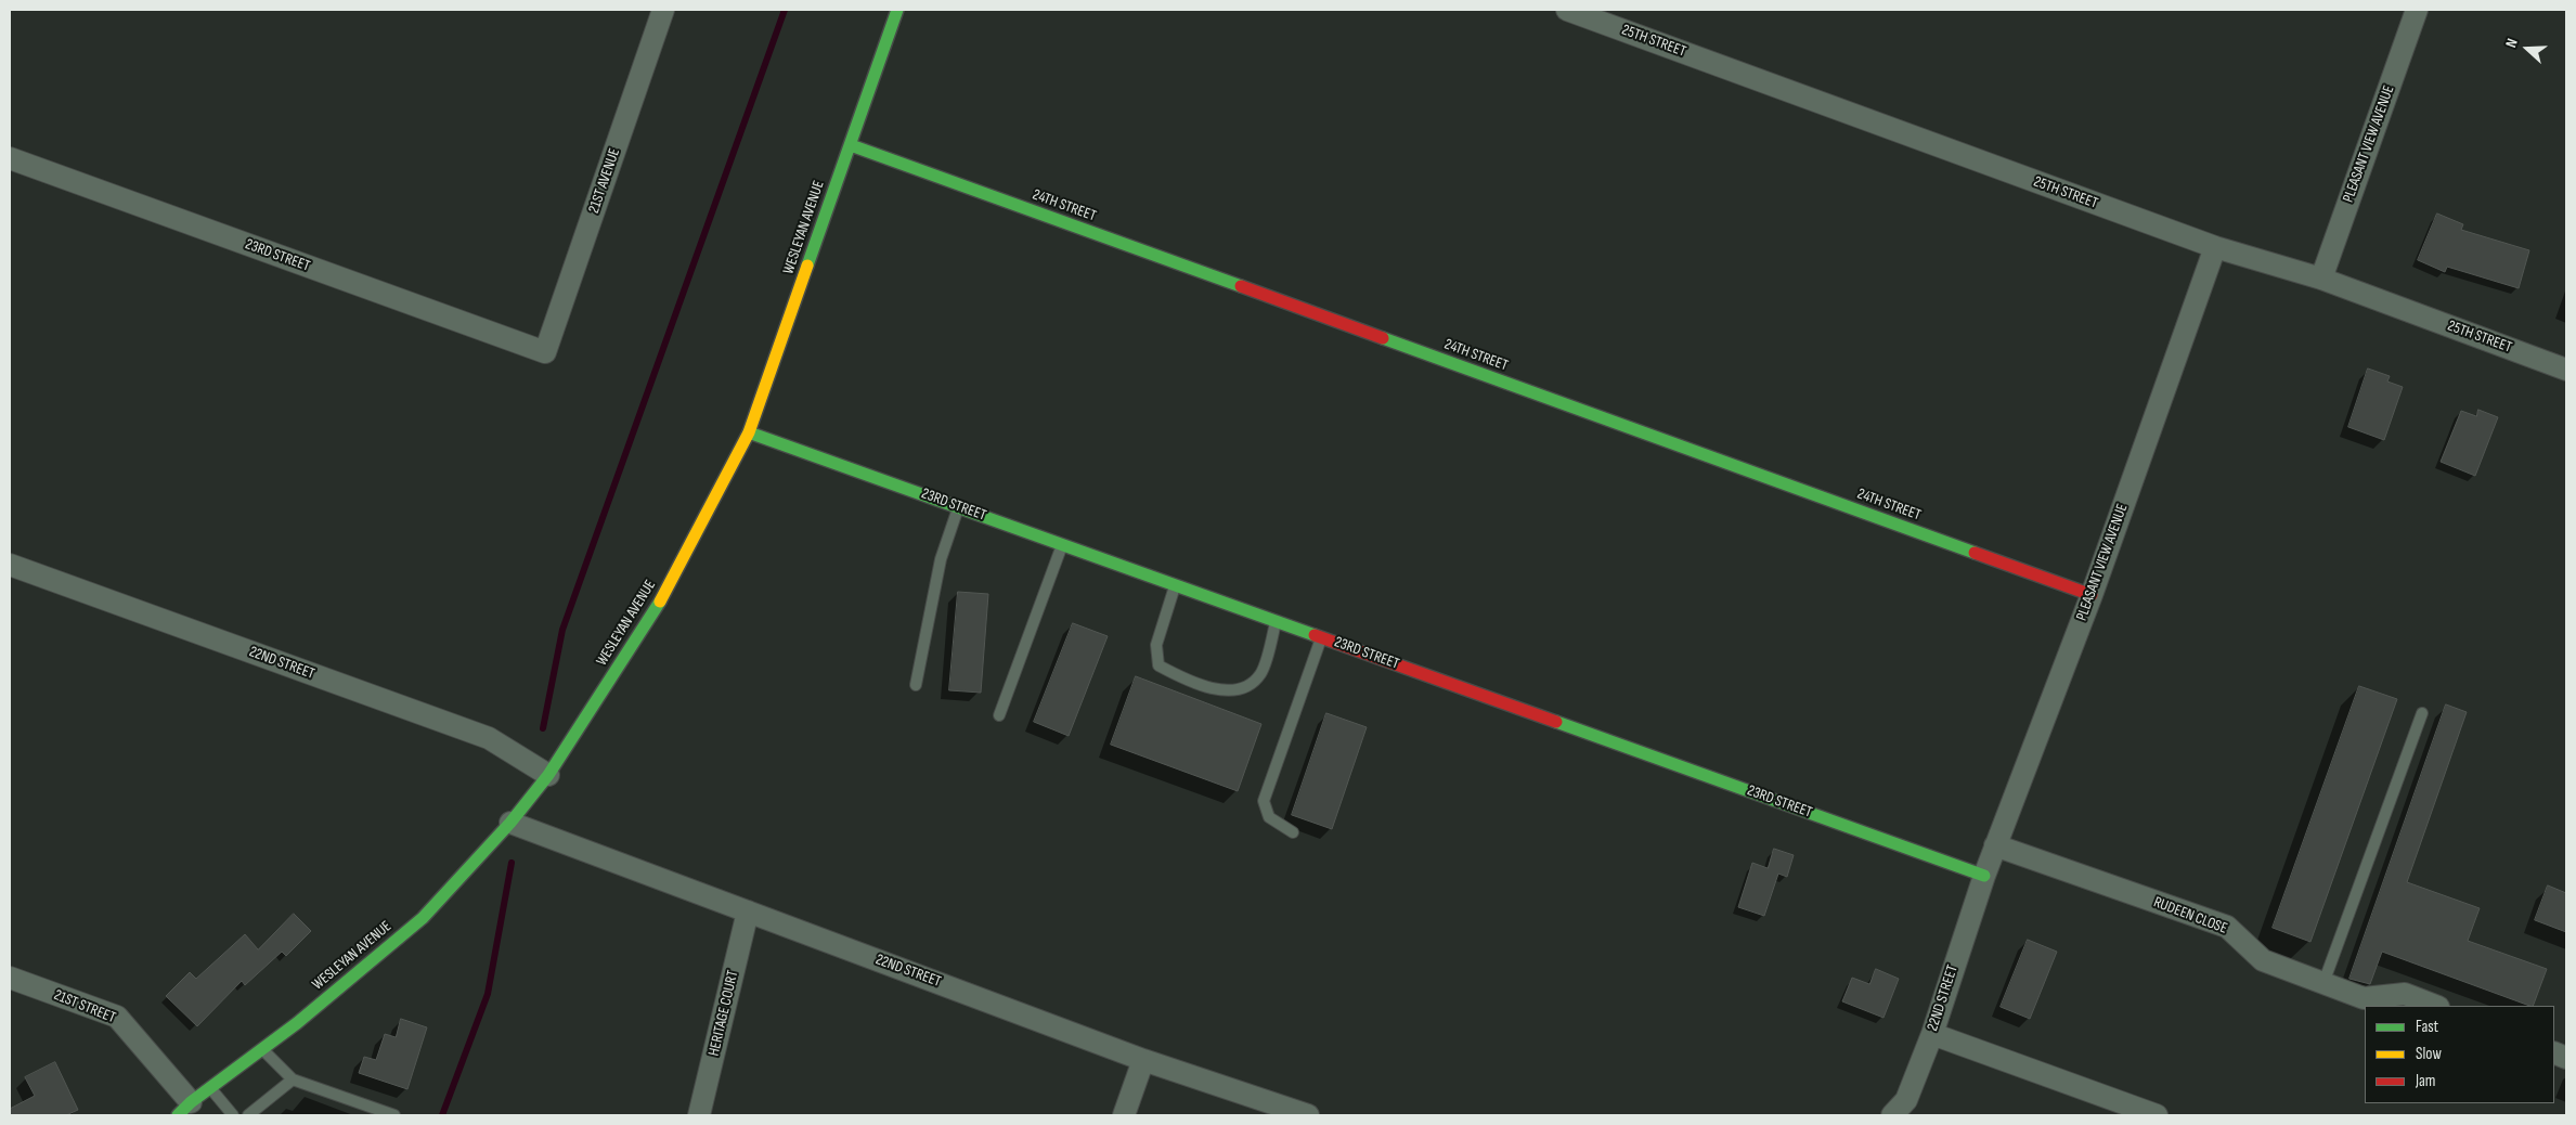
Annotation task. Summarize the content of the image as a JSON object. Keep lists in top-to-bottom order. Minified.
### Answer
{"streets":{"street":["25TH STREET","PLEASANT VIEW AVENUE","21ST AVENUE","24TH STREET","WESLEYAN AVENUE","23RD STREET","22ND STREET","RUDEEN CLOSE","21ST STREET","HERITAGE COURT"]},"crossings":[["25TH STREET","PLEASANT VIEW AVENUE"],["PLEASANT VIEW AVENUE","24TH STREET"],["PLEASANT VIEW AVENUE","23RD STREET"],["PLEASANT VIEW AVENUE","22ND STREET"],["PLEASANT VIEW AVENUE","RUDEEN CLOSE"],["21ST AVENUE","23RD STREET"],["24TH STREET","WESLEYAN AVENUE"],["WESLEYAN AVENUE","23RD STREET"],["WESLEYAN AVENUE","22ND STREET"],["WESLEYAN AVENUE","21ST STREET"],["23RD STREET","22ND STREET"],["22ND STREET","HERITAGE COURT"]],"legend":["Fast","Slow","Jam"],"north":"left"}
